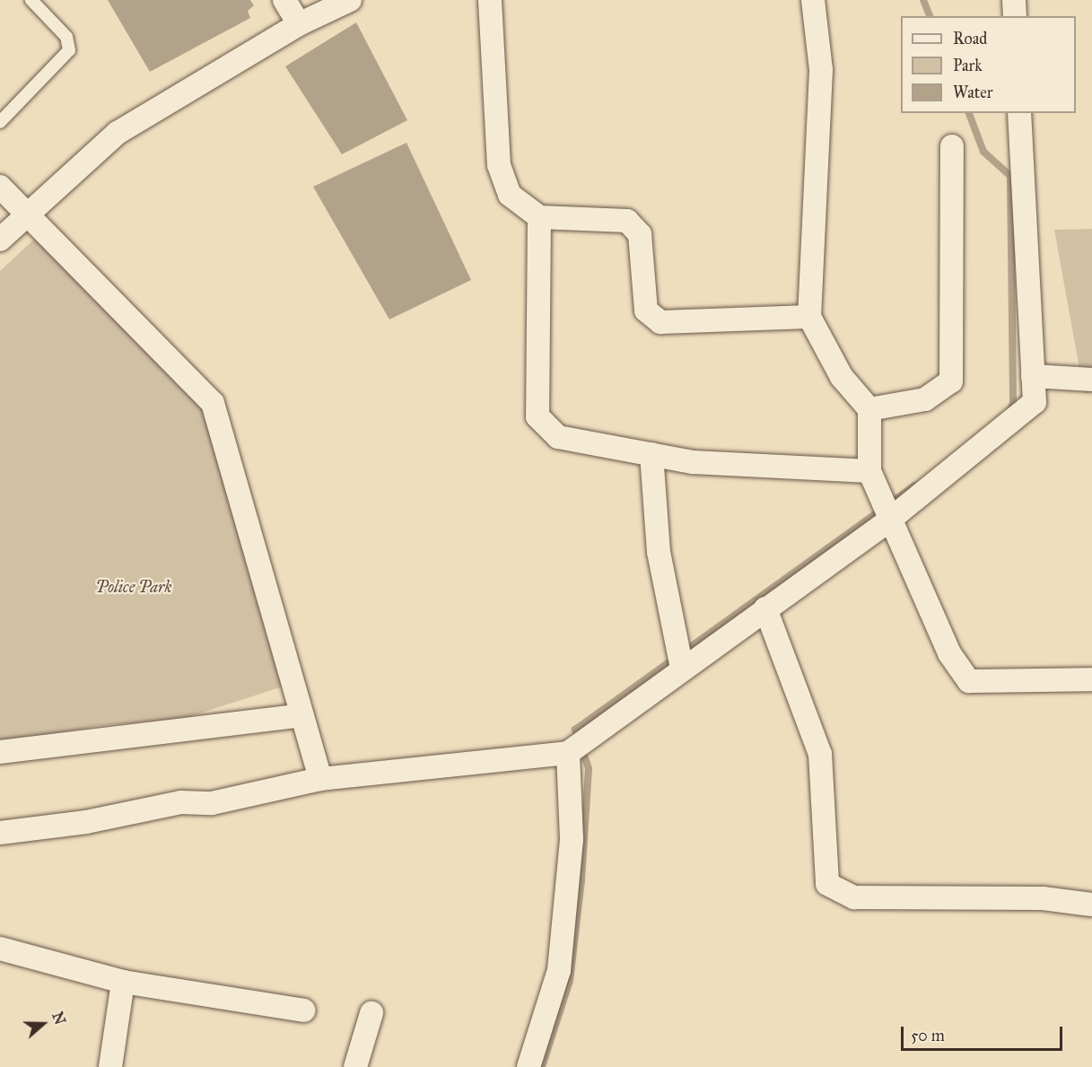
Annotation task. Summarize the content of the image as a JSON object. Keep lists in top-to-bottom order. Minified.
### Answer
{"parks":["Police Park"],"legend":["Road","Park","Water"],"scale_bar":"50 m","north":"right"}
